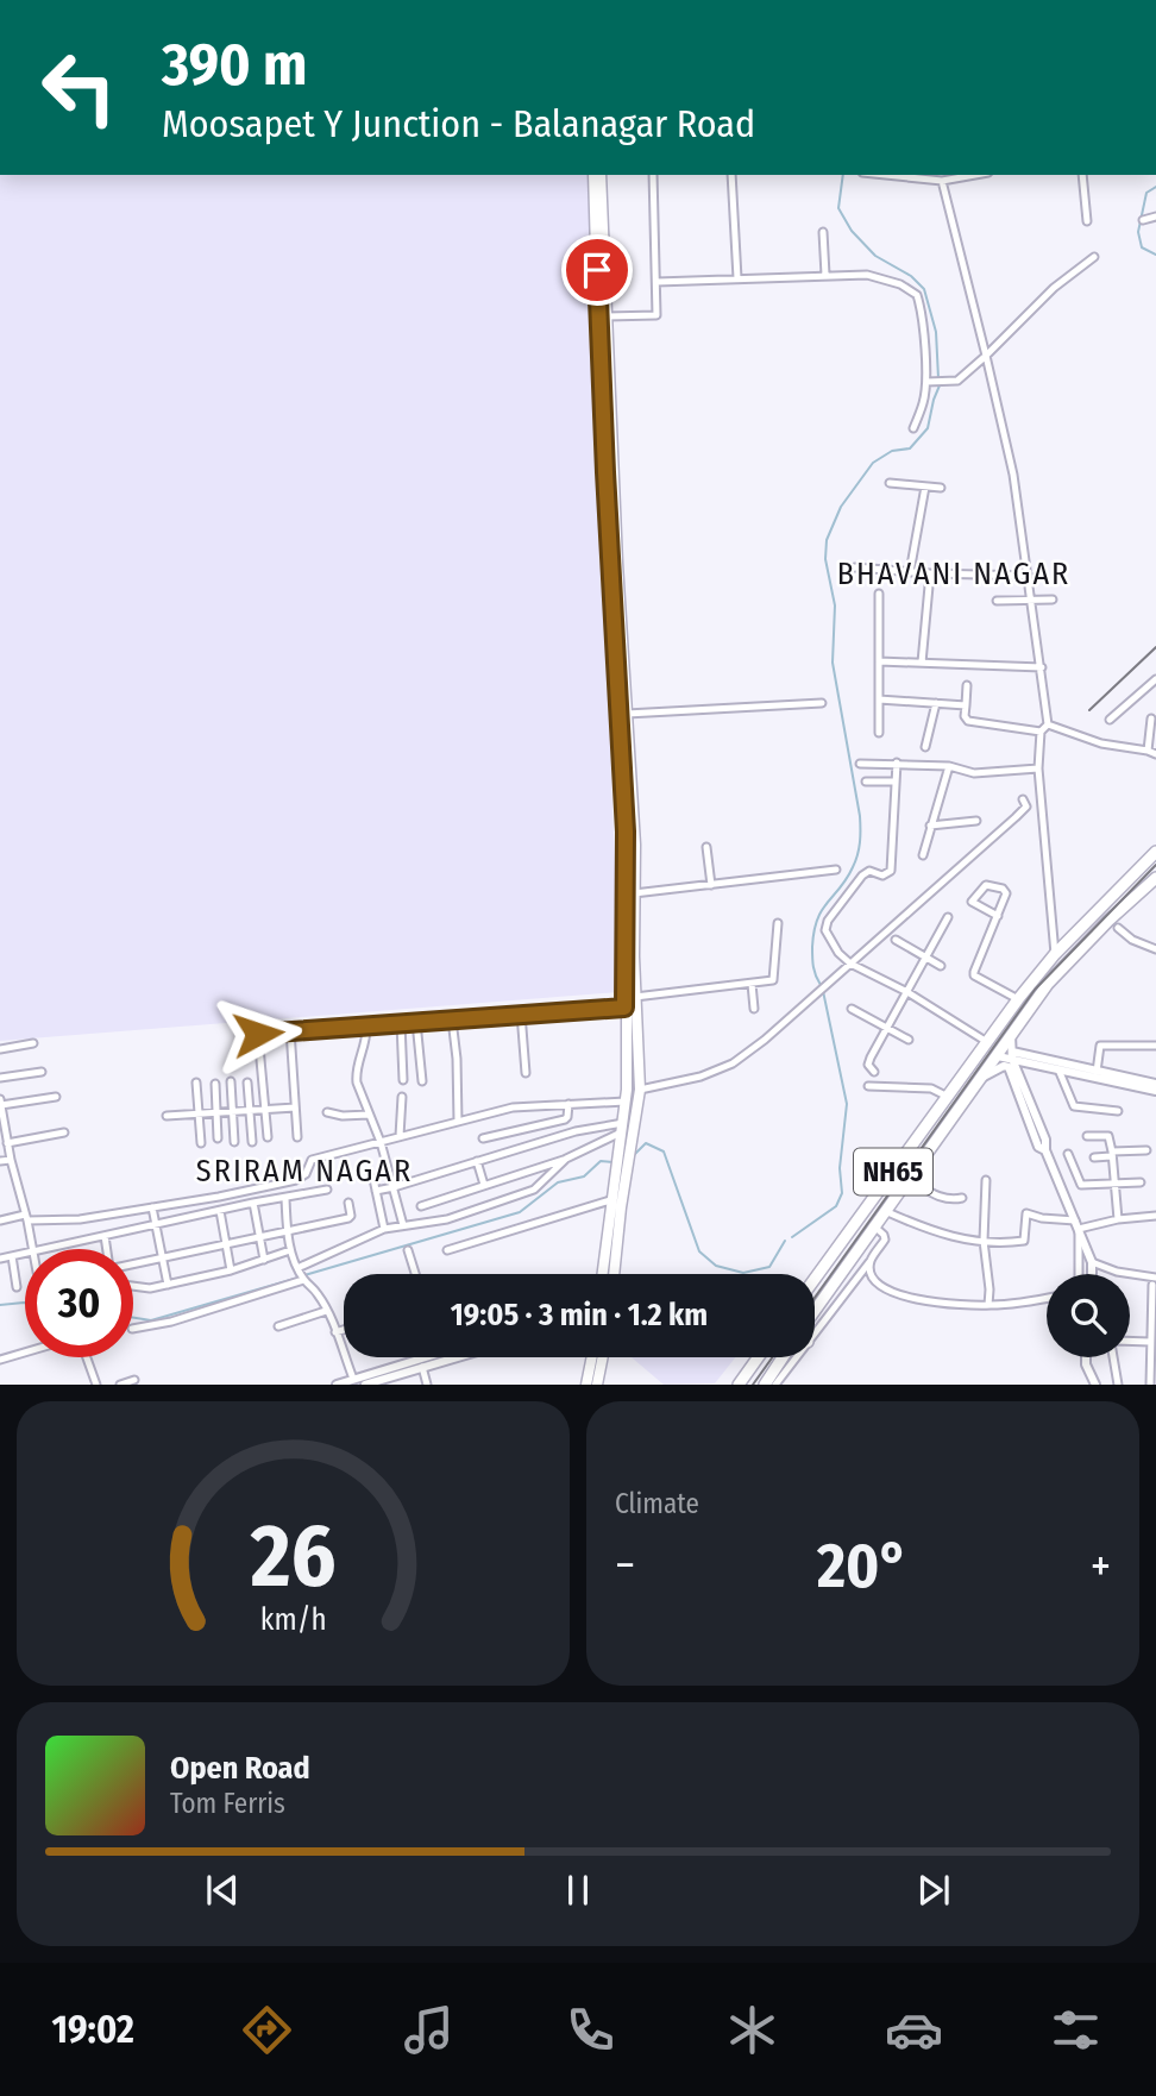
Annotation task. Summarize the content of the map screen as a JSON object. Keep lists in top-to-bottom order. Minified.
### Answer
{"streets":{"highway":["NH65"]},"districts":["BHAVANI NAGAR","SRIRAM NAGAR"],"page":{"turn":["390 m","Moosapet Y Junction - Balanagar Road"],"limit":"30","trip":"19:05 · 3 min · 1.2 km","tile":"Climate","heat":["−","20°","+"],"song":["Open Road","Tom Ferris"],"tabs":"19:02","gauge":["26","km/h"]}}
